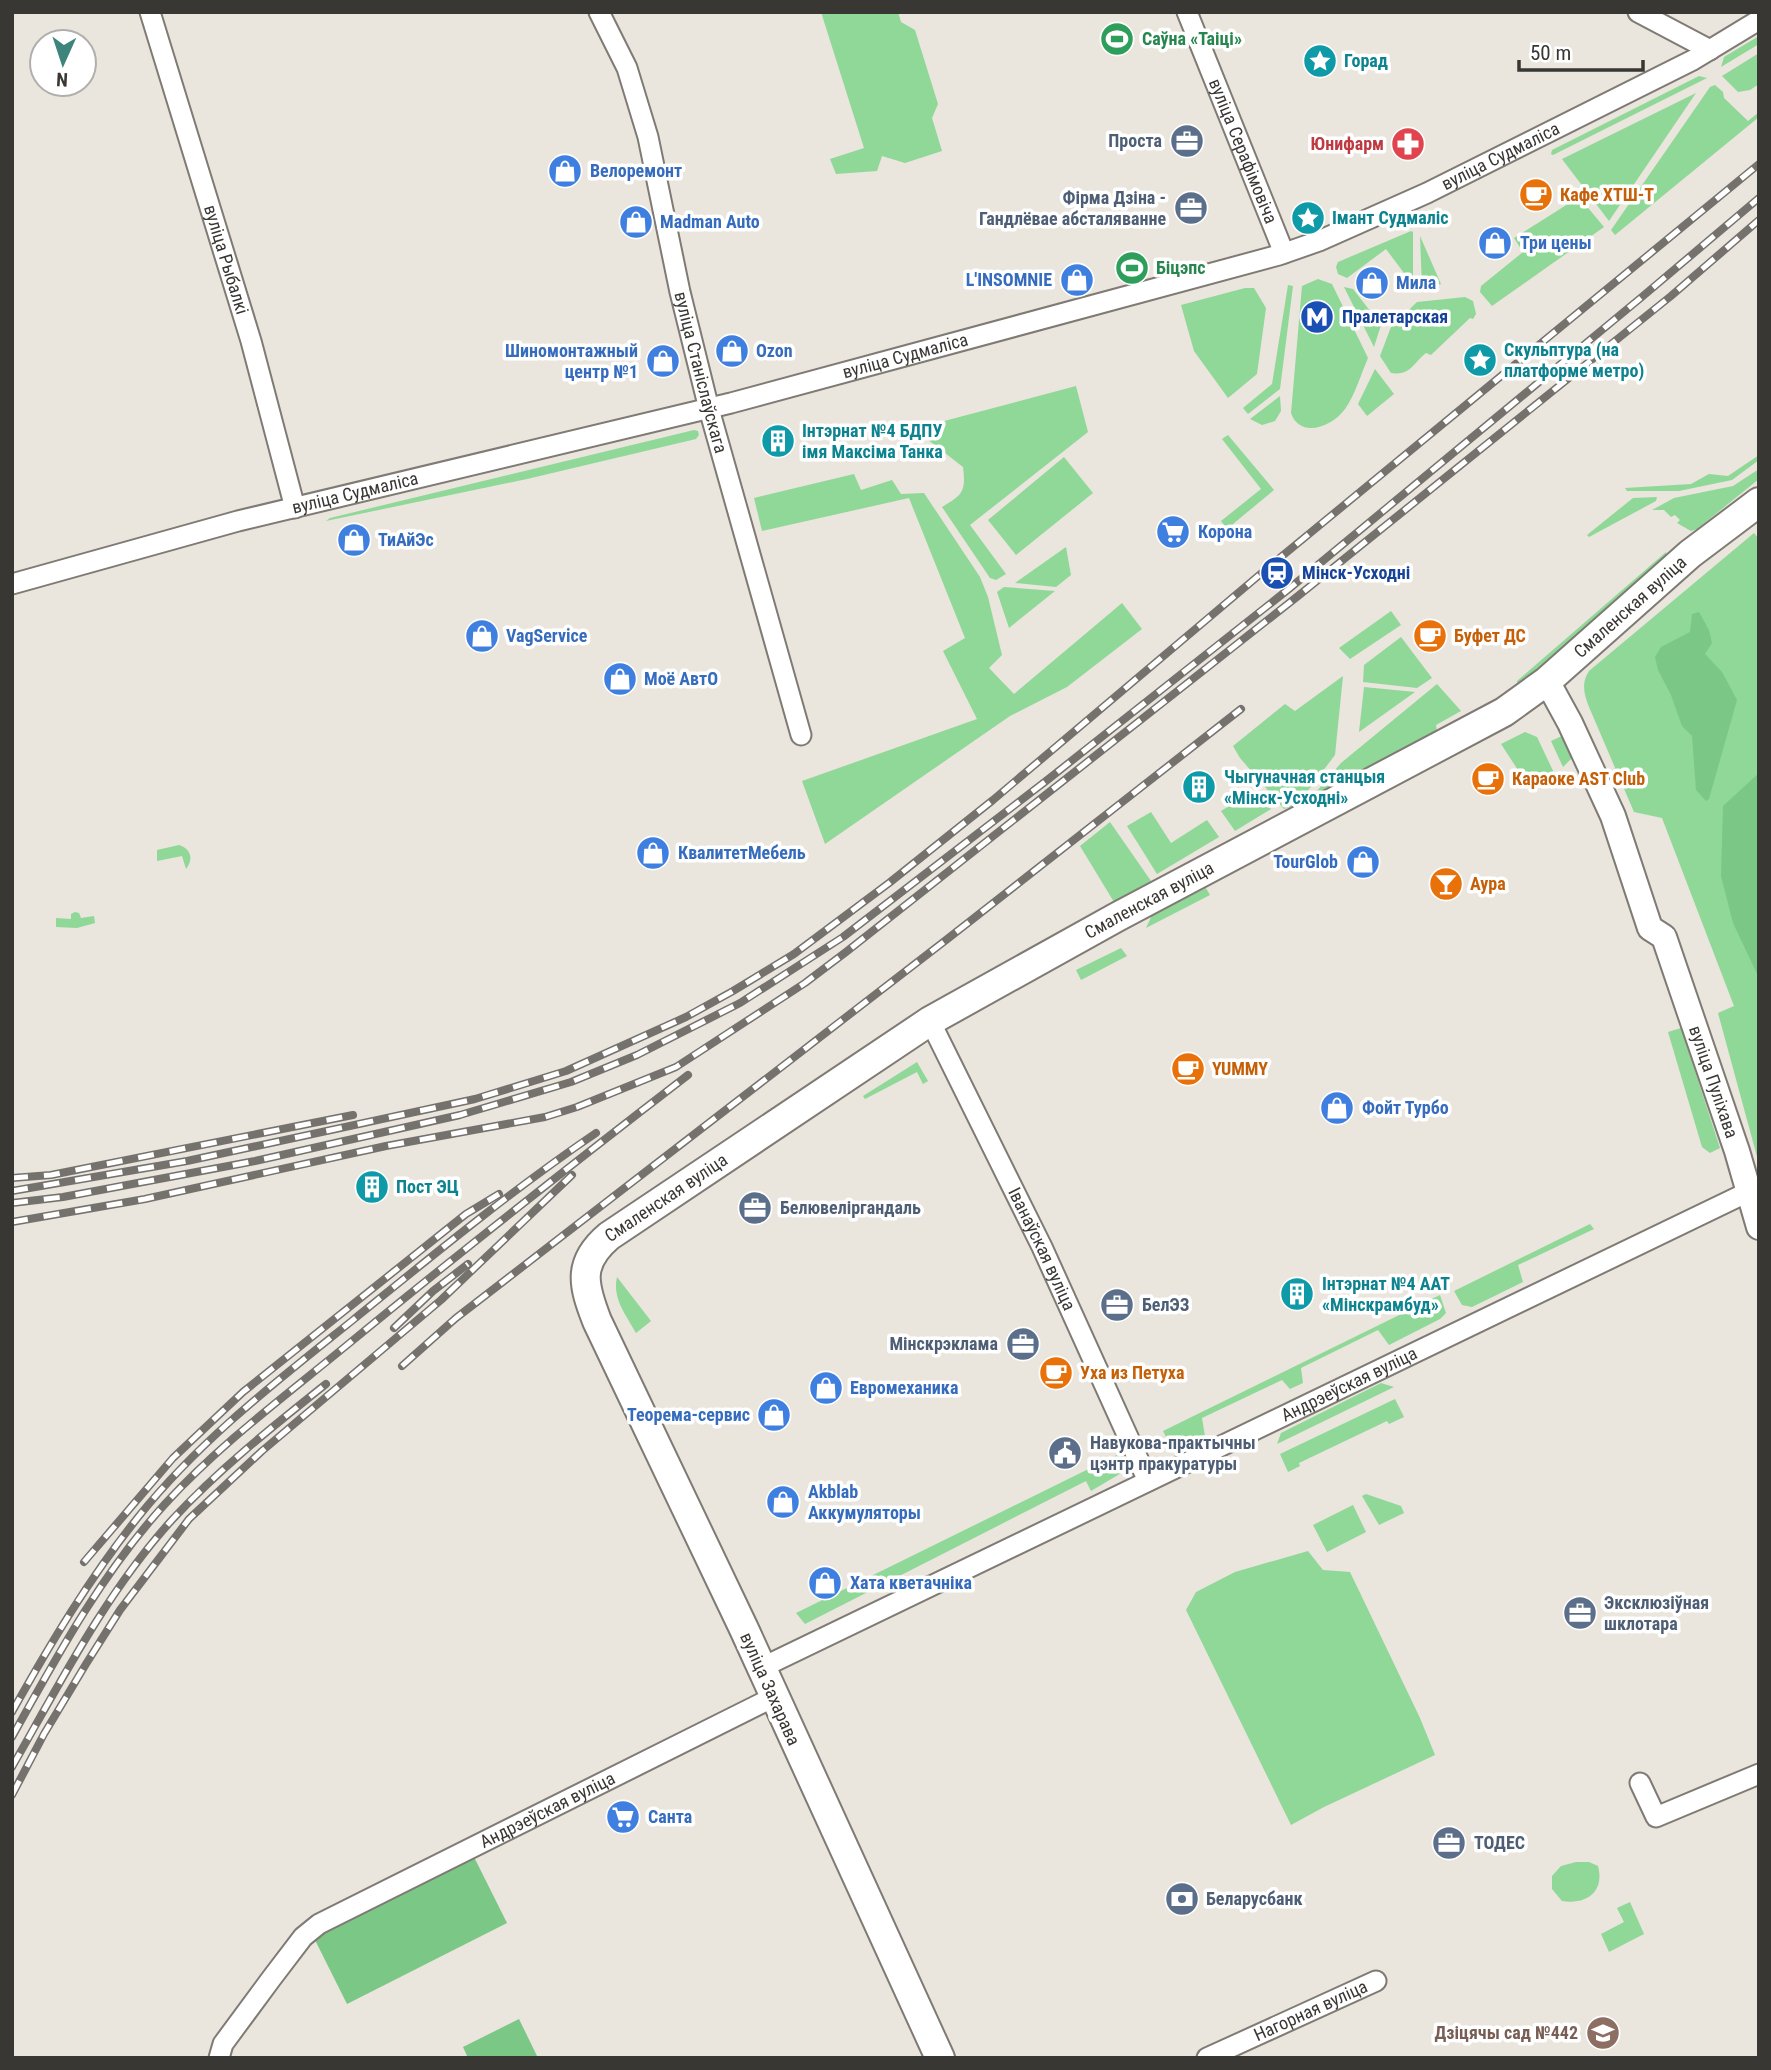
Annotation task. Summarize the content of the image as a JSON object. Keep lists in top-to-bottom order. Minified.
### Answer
{"streets":{"main road":["Смаленская вуліца","вуліца Захарава"],"street":["вуліца Серафімовіча","вуліца Судмаліса","вуліца Рыбалкі","вуліца Станіслаўскага","вуліца Пуліхава","Іванаўская вуліца","Андрэеўская вуліца","Нагорная вуліца"]},"crossings":[["вуліца Серафімовіча","вуліца Судмаліса"],["вуліца Судмаліса","вуліца Рыбалкі"],["вуліца Судмаліса","вуліца Станіслаўскага"],["Смаленская вуліца","вуліца Пуліхава"],["Смаленская вуліца","Іванаўская вуліца"],["Смаленская вуліца","вуліца Захарава"],["вуліца Пуліхава","Андрэеўская вуліца"],["Іванаўская вуліца","Андрэеўская вуліца"],["Андрэеўская вуліца","вуліца Захарава"]],"places":{"sports":["Саўна «Таіці»","Біцэпс"],"place":["Горад","Імант Судмаліс","Скульптура (на платформе метро)"],"office":["Проста","Фірма Дзіна - Гандлёвае абсталяванне","Белювеліргандаль","БелЭЗ","Мінскрэклама","Эксклюзіўная шклотара","ТОДЕС"],"pharmacy":["Юнифарм"],"shop":["Велоремонт","Madman Auto","Три цены","L'INSOMNIE","Мила","Ozon","Шиномонтажный центр №1","ТиАйЭс","VagService","Моё АвтО","КвалитетМебель","TourGlob","Фойт Турбо","Евромеханика","Теорема-сервис","Akblab Аккумуляторы","Хата кветачніка"],"cafe":["Кафе ХТШ-Т","Буфет ДС","Караоке AST Club","YUMMY","Уха из Петуха"],"metro station":["Пралетарская"],"building":["Інтэрнат №4 БДПУ імя Максіма Танка","Чыгуначная станцыя «Мінск-Усходні»","Пост ЭЦ","Інтэрнат №4 ААТ «Мінскрамбуд»"],"supermarket":["Корона","Санта"],"station":["Мінск-Усходні"],"bar":["Аура"],"public building":["Навукова-практычны цэнтр пракуратуры"],"bank":["Беларусбанк"],"school or university":["Дзіцячы сад №442"]},"scale_bar":"50 m","north":"bottom"}
